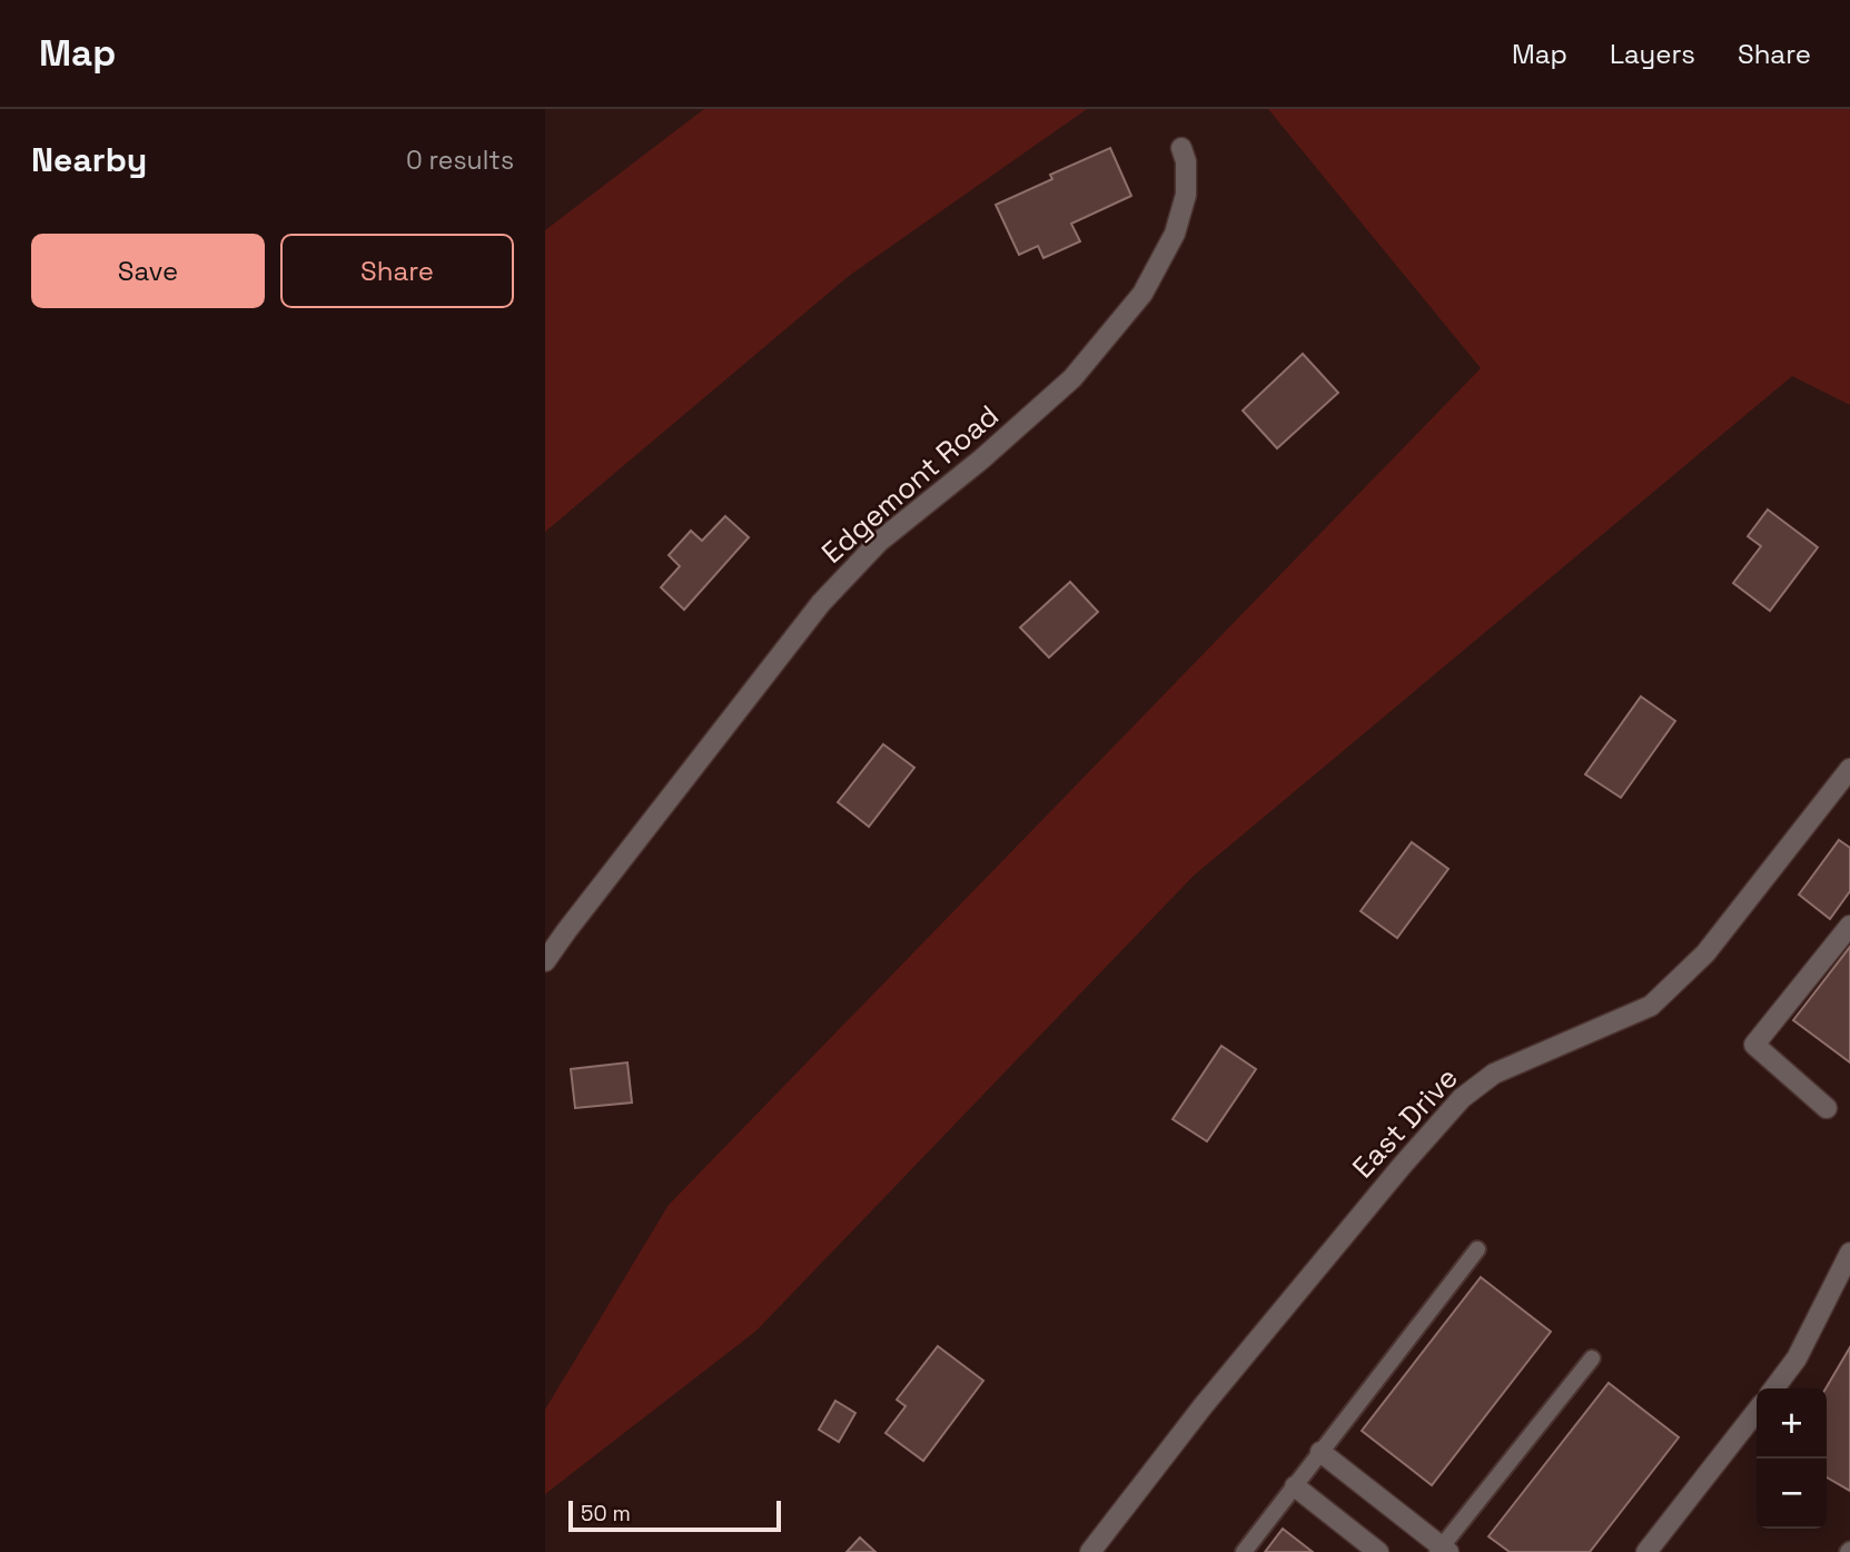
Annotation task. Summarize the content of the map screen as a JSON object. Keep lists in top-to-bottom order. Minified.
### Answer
{"streets":{"street":["Edgemont Road","East Drive"]},"scale_bar":"50 m","page":{"header":"Map","nav":["Map","Layers","Share"],"heading":["Nearby","0 results"],"buttons":["Save","Share"],"map_buttons":["+","−"],"scale":"50 m"}}
